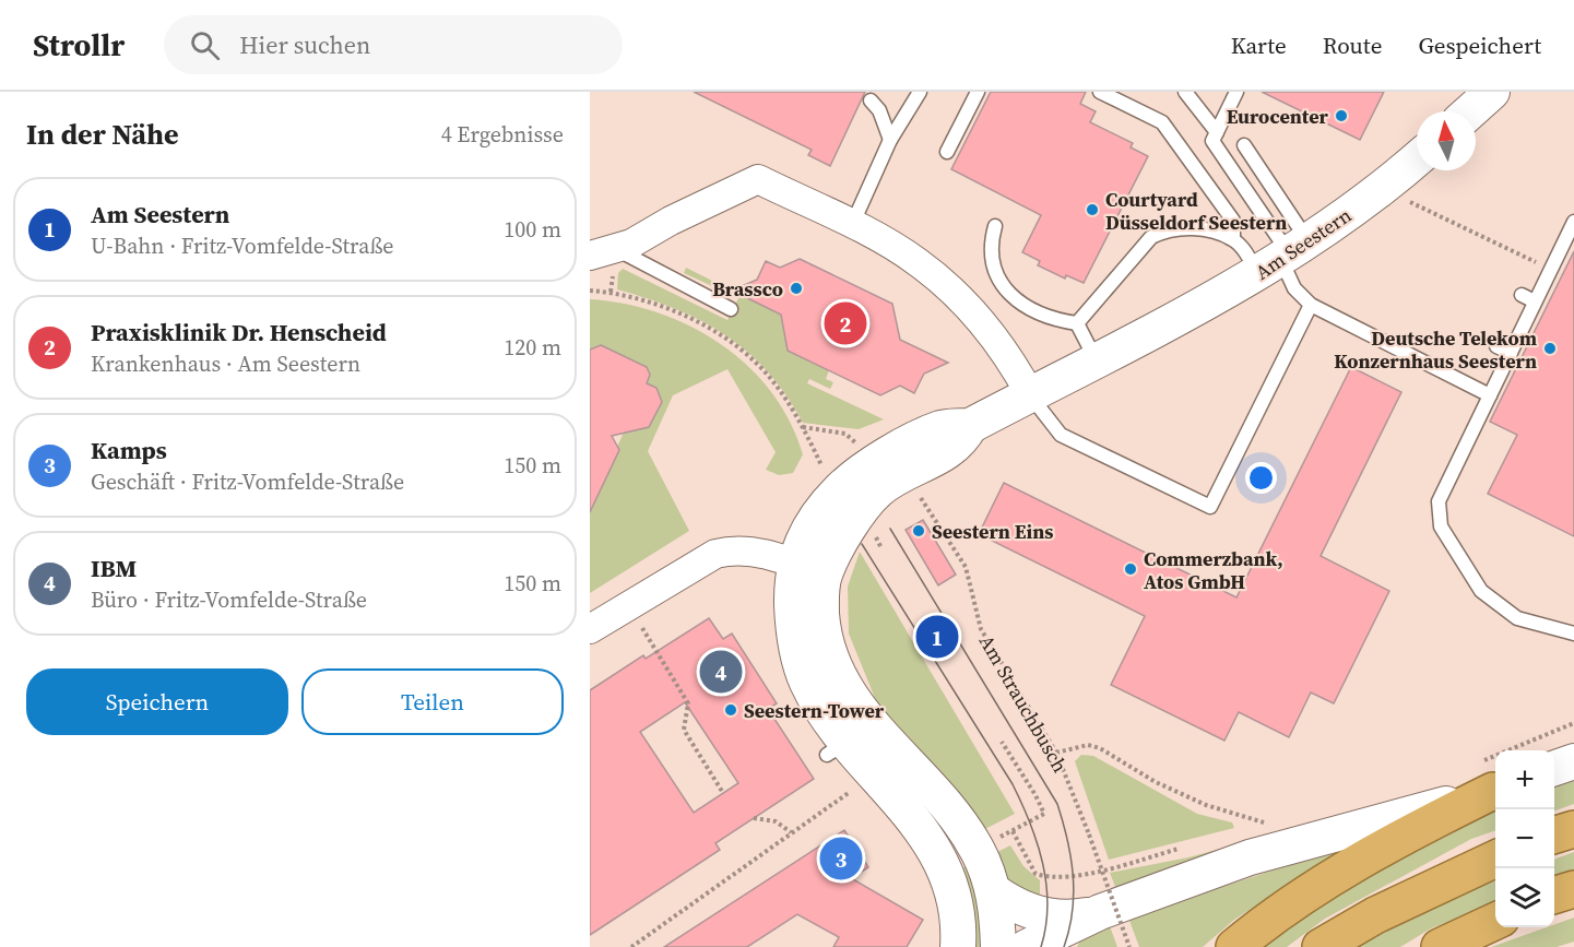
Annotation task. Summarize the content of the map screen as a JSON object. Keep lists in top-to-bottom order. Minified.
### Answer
{"streets":{"street":["Am Seestern"],"path":["Am Strauchbusch"]},"places":["Eurocenter","Courtyard Düsseldorf Seestern","Brassco","Deutsche Telekom Konzernhaus Seestern","Seestern Eins","Commerzbank, Atos GmbH","Seestern-Tower"],"north":"top","page":{"header":"Strollr","search":"Hier suchen","nav":["Karte","Route","Gespeichert"],"heading":["In der Nähe","4 Ergebnisse"],"list":[{"mark":"1","name":"Am Seestern","note":"U-Bahn · Fritz-Vomfelde-Straße","value":"100 m"},{"mark":"2","name":"Praxisklinik Dr. Henscheid","note":"Krankenhaus · Am Seestern","value":"120 m"},{"mark":"3","name":"Kamps","note":"Geschäft · Fritz-Vomfelde-Straße","value":"150 m"},{"mark":"4","name":"IBM","note":"Büro · Fritz-Vomfelde-Straße","value":"150 m"}],"pins":["2","1","4","3"],"buttons":["Speichern","Teilen"],"map_buttons":["+","−"]}}
